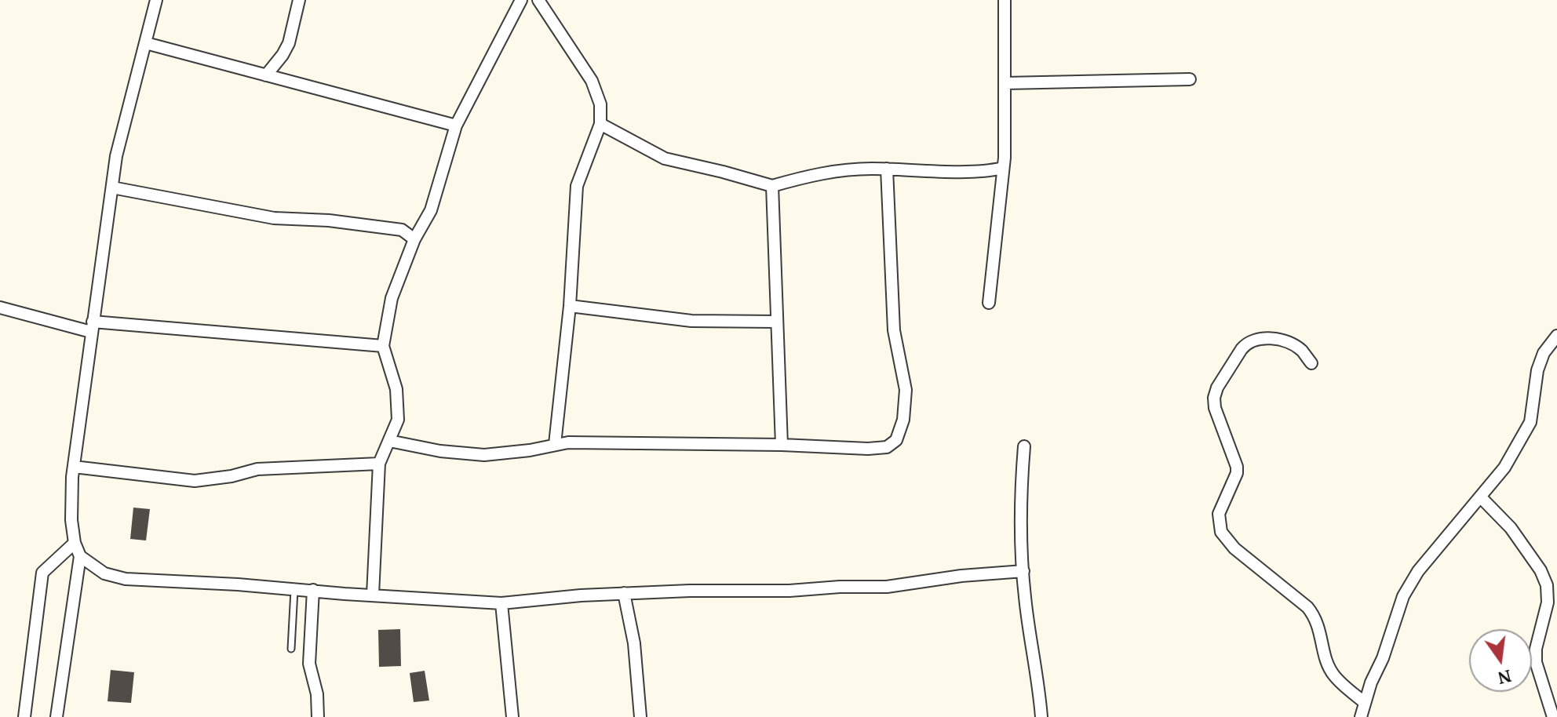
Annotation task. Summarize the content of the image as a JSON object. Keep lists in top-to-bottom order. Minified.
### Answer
{"north":"bottom"}
